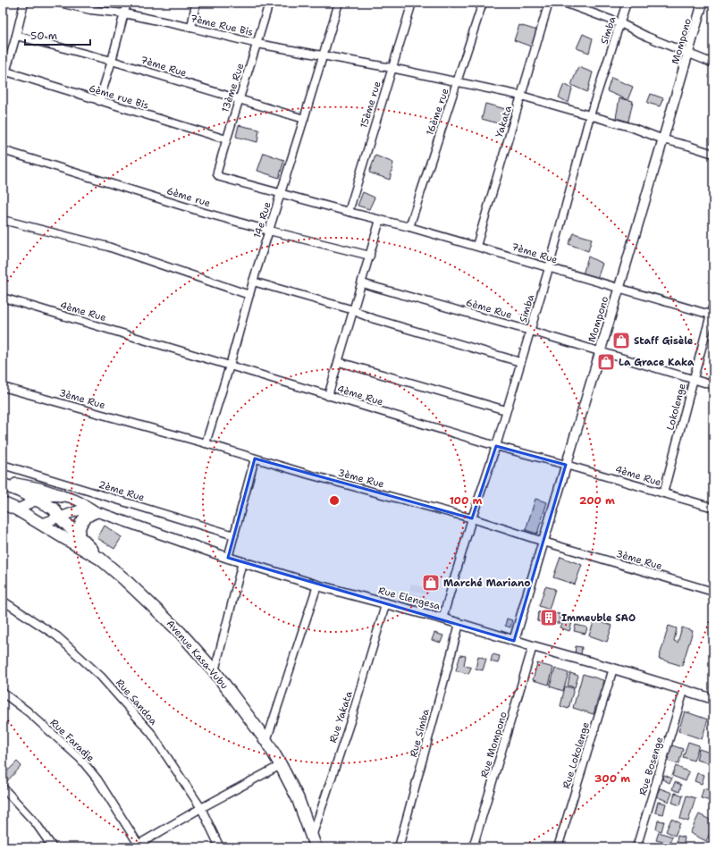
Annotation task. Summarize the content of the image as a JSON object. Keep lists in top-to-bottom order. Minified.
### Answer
{"streets":{"main road":["Avenue Kasa-Vubu"],"street":["7ème Rue Bis","Simba","Mompono","7ème Rue","13ème Rue","6ème rue Bis","15ème rue","16ème rue","Yakata","6ème rue","14e Rue","6ème Rue","4ème Rue","3ème Rue","Lokolenge","2ème Rue","Rue Elengesa","Rue Sandoa","Rue Yakata","Rue Simba","Rue Faradje","Rue Mompono","Rue Lokolenge","Rue Bosenge"]},"crossings":[["7ème Rue Bis","Simba"],["7ème Rue Bis","Mompono"],["7ème Rue Bis","13ème Rue"],["7ème Rue Bis","15ème rue"],["7ème Rue Bis","16ème rue"],["7ème Rue Bis","Yakata"],["7ème Rue Bis","14e Rue"],["Simba","7ème Rue"],["Simba","6ème Rue"],["Simba","4ème Rue"],["Simba","3ème Rue"],["Simba","Rue Elengesa"],["Mompono","7ème Rue"],["Mompono","6ème Rue"],["Mompono","4ème Rue"],["Mompono","3ème Rue"],["Mompono","Rue Elengesa"],["7ème Rue","13ème Rue"],["7ème Rue","15ème rue"],["7ème Rue","16ème rue"],["7ème Rue","Yakata"],["7ème Rue","14e Rue"],["7ème Rue","Lokolenge"],["13ème Rue","6ème rue Bis"],["6ème rue","14e Rue"],["14e Rue","4ème Rue"],["14e Rue","3ème Rue"],["6ème Rue","Lokolenge"],["4ème Rue","Lokolenge"],["Rue Elengesa","Rue Yakata"],["Rue Elengesa","Rue Simba"],["Rue Elengesa","Rue Mompono"],["Rue Elengesa","Rue Lokolenge"],["Rue Elengesa","Rue Bosenge"],["Avenue Kasa-Vubu","Rue Yakata"]],"places":{"shop":["Staff Gisèle","La Grace Kaka","Marché Mariano"],"building":["Immeuble SAO"]},"scale_bar":"50 m","rings":["100 m","200 m","300 m"]}
